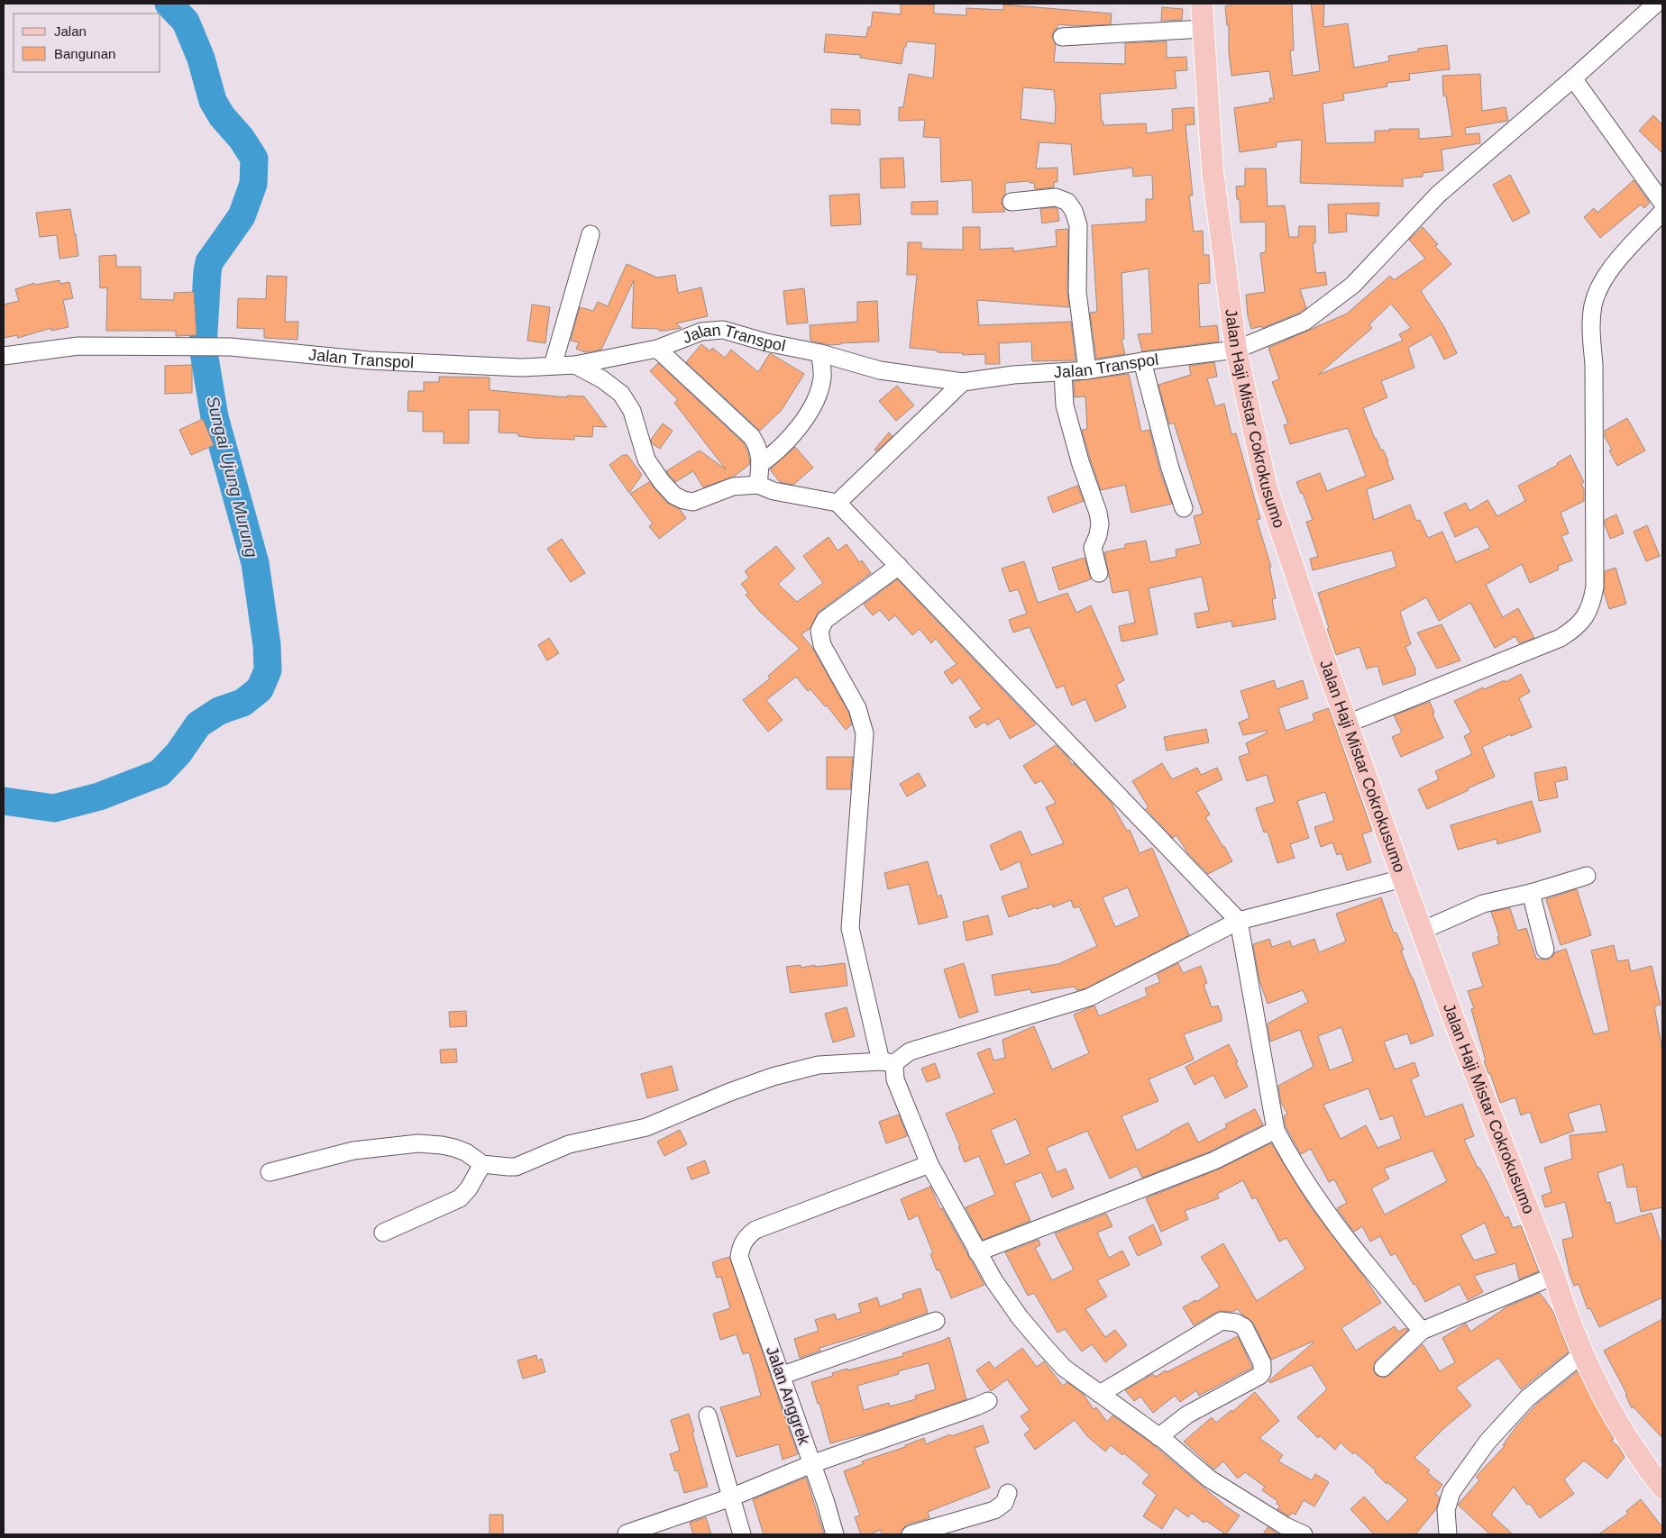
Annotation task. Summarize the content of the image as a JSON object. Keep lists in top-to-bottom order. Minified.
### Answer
{"streets":{"main road":["Jalan Haji Mistar Cokrokusumo"],"street":["Jalan Transpol","Jalan Anggrek"]},"crossings":[["Jalan Transpol","Jalan Haji Mistar Cokrokusumo"]],"water":["Sungai Ujung Murung"],"legend":["Jalan","Bangunan"]}
